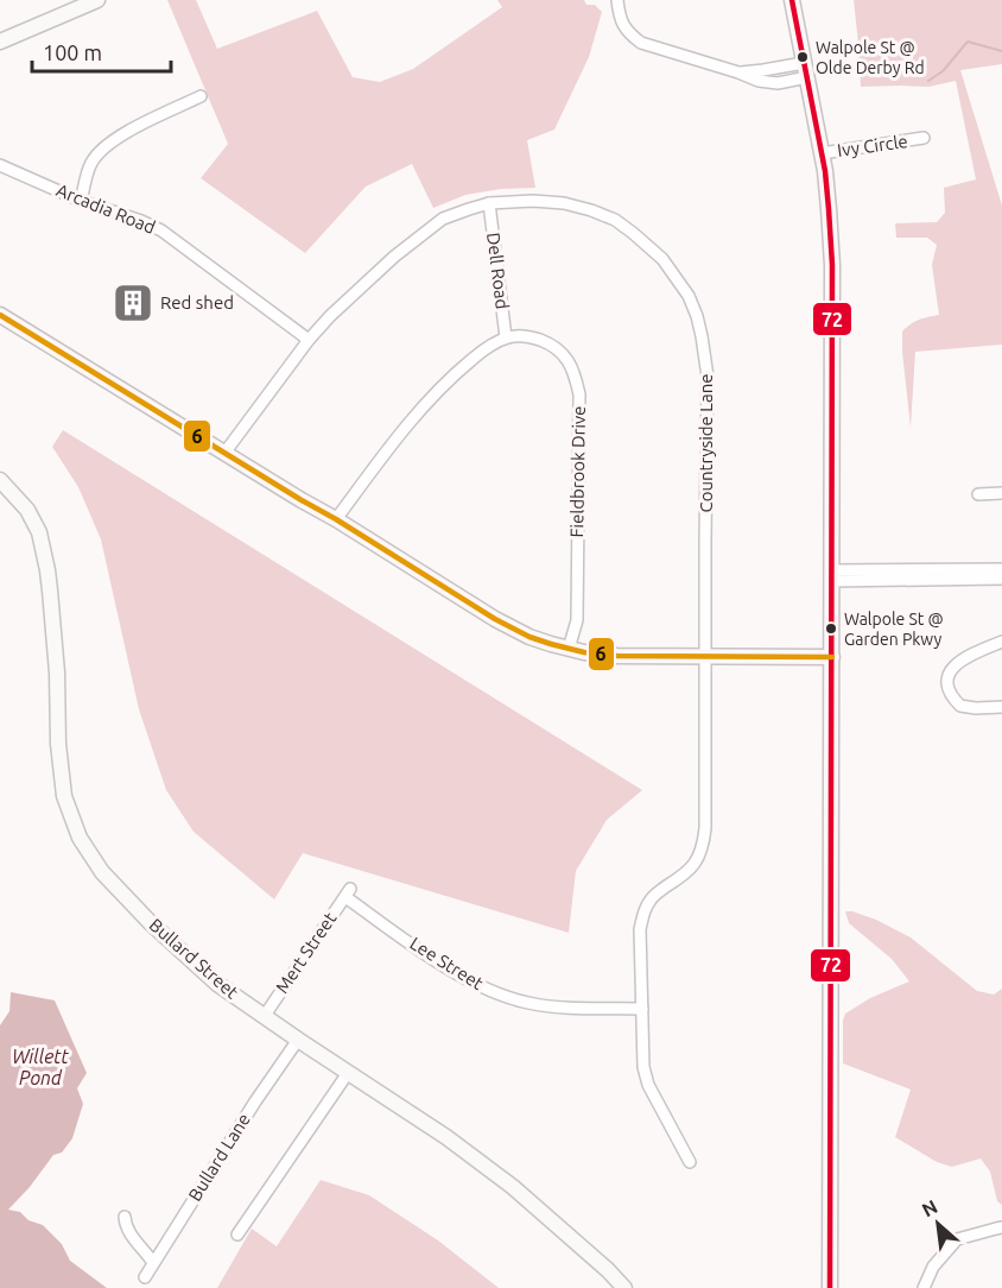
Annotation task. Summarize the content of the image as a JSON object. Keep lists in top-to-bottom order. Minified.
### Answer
{"streets":{"main road":["Bullard Street"],"street":["Ivy Circle","Arcadia Road","Dell Road","Countryside Lane","Fieldbrook Drive","Mert Street","Lee Street","Bullard Lane"]},"crossings":[["Arcadia Road","Countryside Lane"],["Dell Road","Countryside Lane"],["Dell Road","Fieldbrook Drive"],["Countryside Lane","Lee Street"],["Mert Street","Bullard Street"],["Mert Street","Lee Street"],["Bullard Street","Bullard Lane"]],"water":["Willett Pond"],"places":{"other":["Walpole St @ Olde Derby Rd","Walpole St @ Garden Pkwy"],"building":["Red shed"]},"lines":["transit line 72","transit line 6"],"scale_bar":"100 m","north":"top left"}
